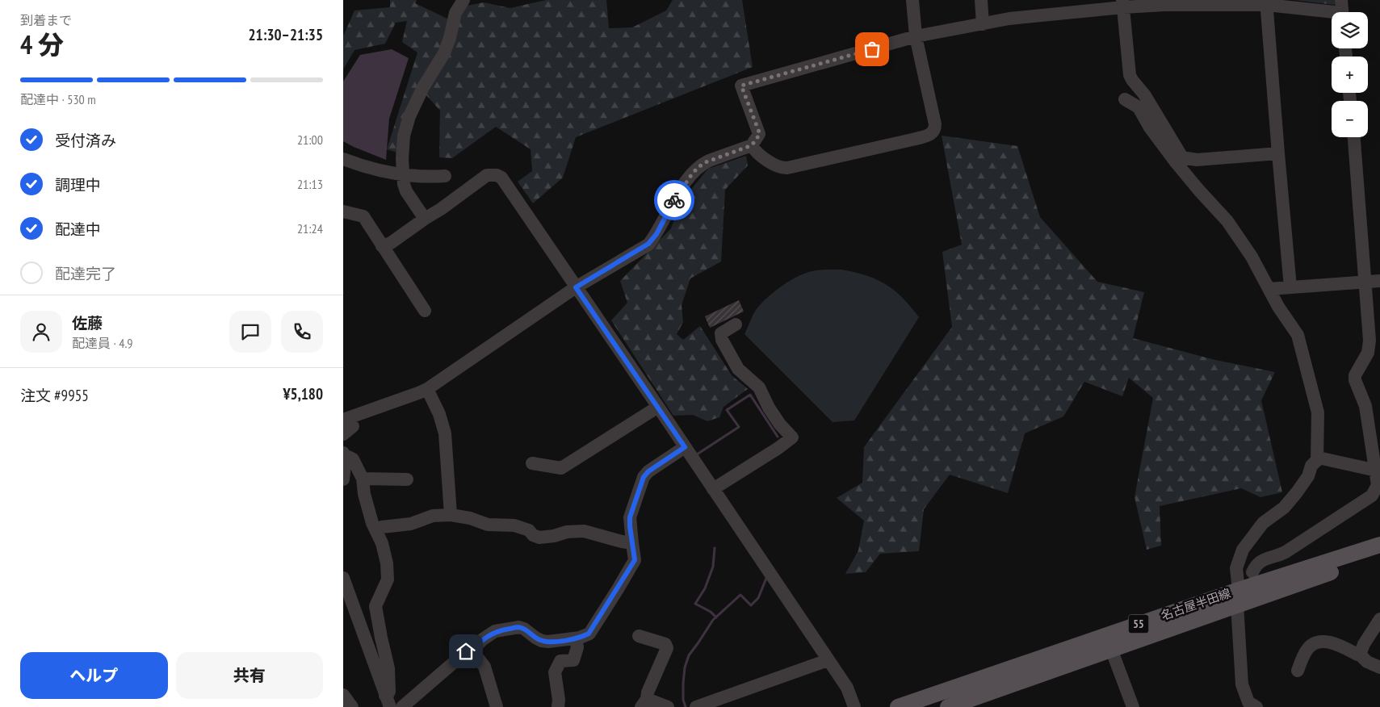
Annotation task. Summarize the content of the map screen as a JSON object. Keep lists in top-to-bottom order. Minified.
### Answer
{"streets":{"main road":["名古屋半田線","55"]},"page":{"heading":["4 分","到着まで","21:30–21:35"],"panel":["佐藤","配達員 · 4.9","注文 #9955","¥5,180"],"map_buttons":["+","−"],"bar":"配達中 · 530 m","list":[["受付済み","21:00"],["調理中","21:13"],["配達中","21:24"],"配達完了"],"buttons":["ヘルプ","共有"]}}
